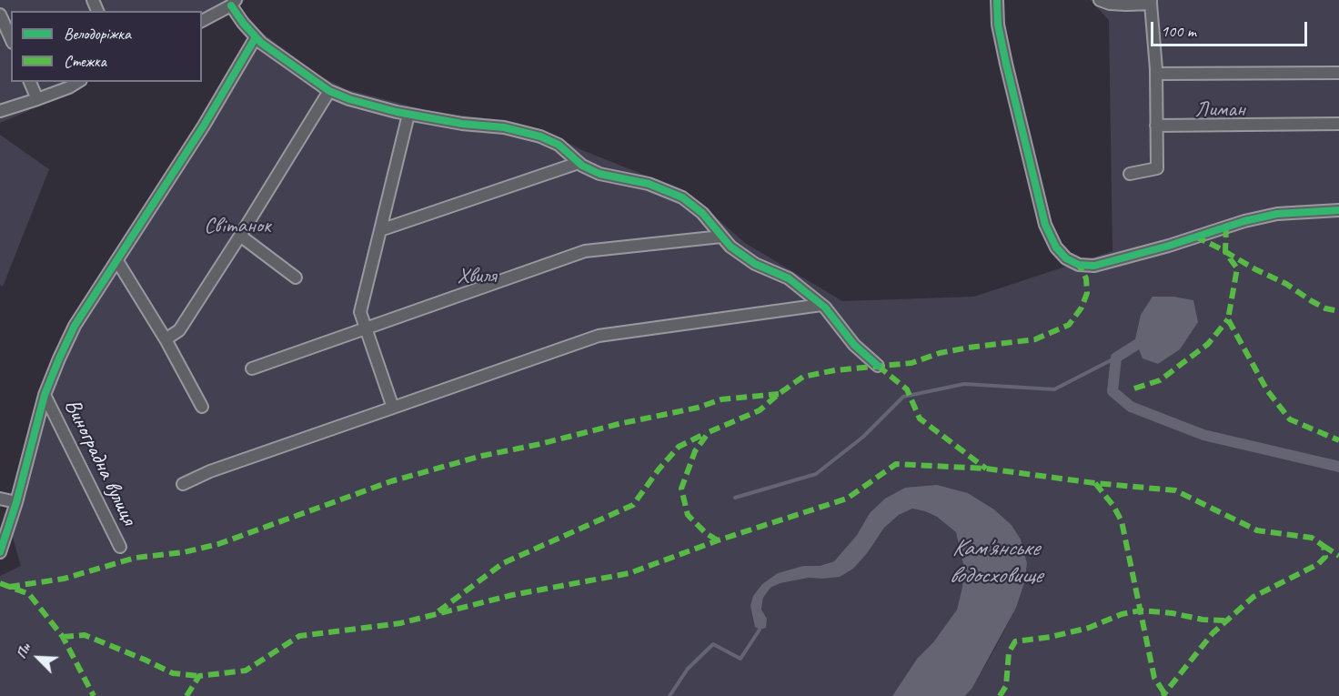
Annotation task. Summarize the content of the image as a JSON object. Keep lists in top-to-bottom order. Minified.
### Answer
{"streets":{"street":["Виноградна вулиця"]},"water":["Кам'янське водосховище"],"parks":["Лиман","Світанок","Хвиля"],"legend":["Велодоріжка","Стежка"],"scale_bar":"100 m","north":"top left"}
